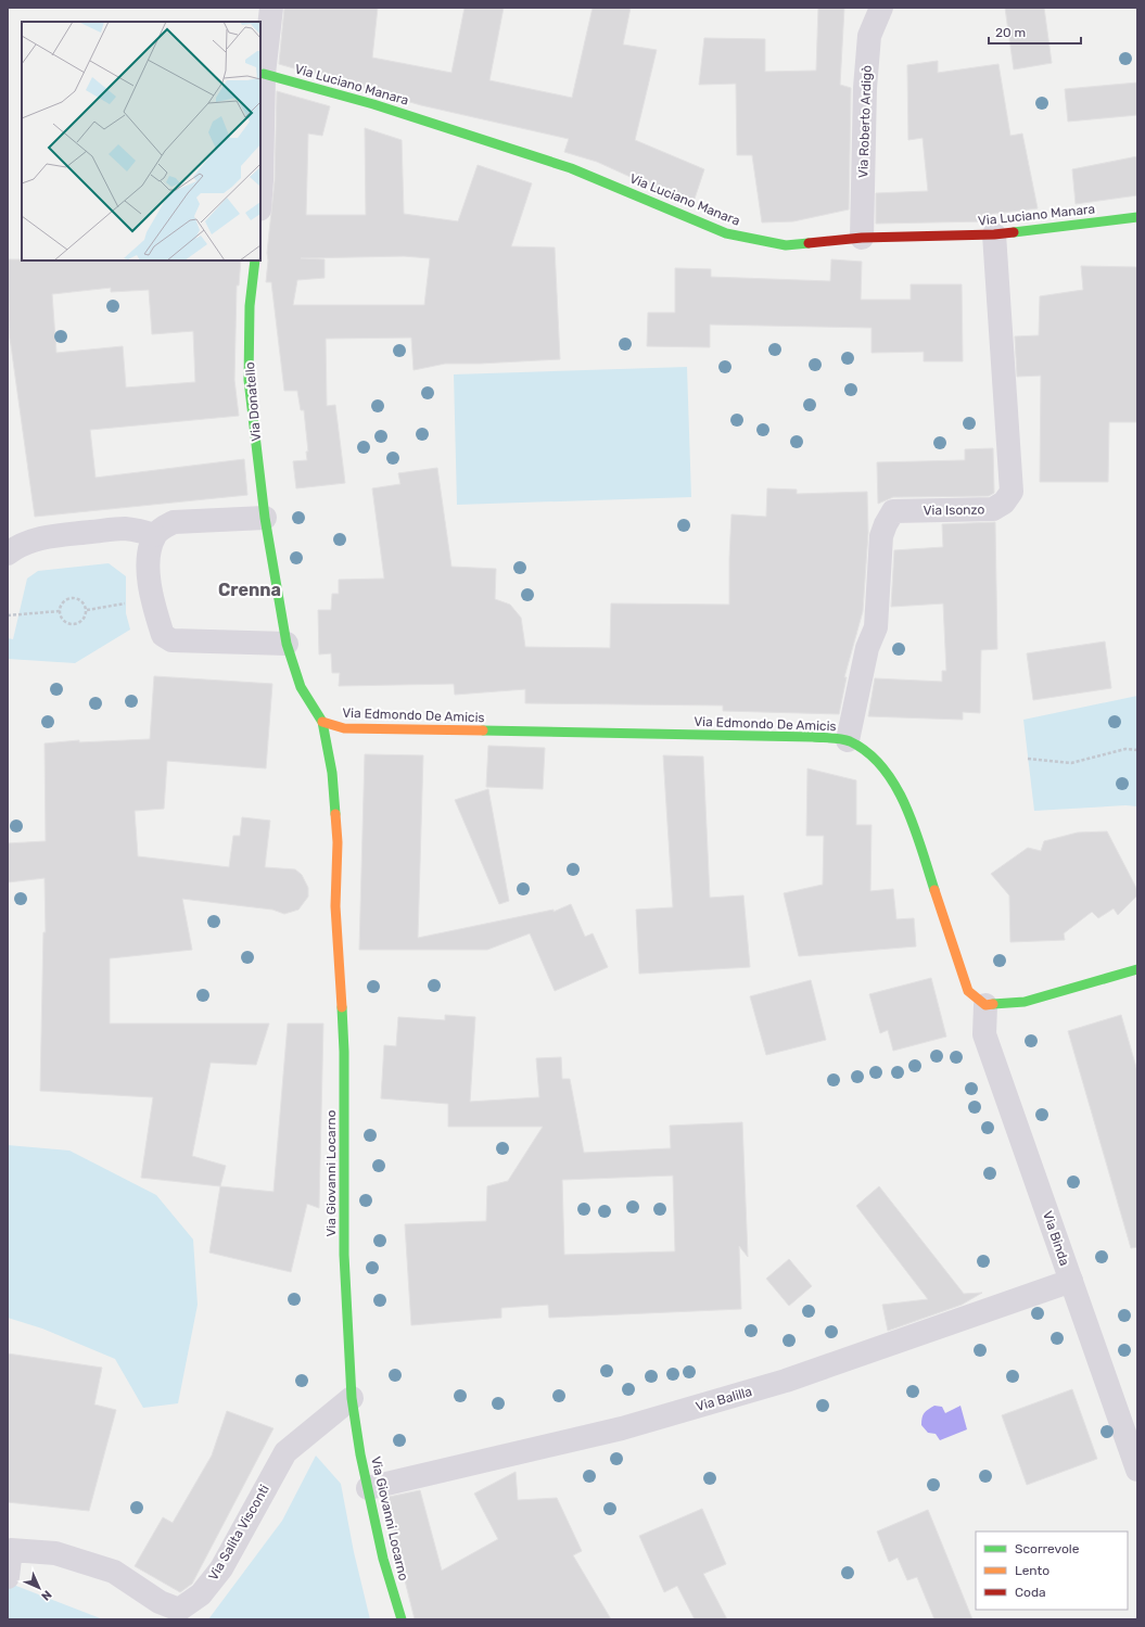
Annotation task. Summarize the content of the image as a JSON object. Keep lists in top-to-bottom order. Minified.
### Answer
{"streets":{"street":["Via Luciano Manara","Via Roberto Ardigò","Via Donatello","Via Isonzo","Via Edmondo De Amicis","Via Giovanni Locarno","Via Binda","Via Balilla","Via Salita Visconti"]},"crossings":[["Via Luciano Manara","Via Roberto Ardigò"],["Via Luciano Manara","Via Isonzo"],["Via Donatello","Via Edmondo De Amicis"],["Via Donatello","Via Giovanni Locarno"],["Via Isonzo","Via Edmondo De Amicis"],["Via Edmondo De Amicis","Via Giovanni Locarno"],["Via Edmondo De Amicis","Via Binda"],["Via Giovanni Locarno","Via Balilla"],["Via Giovanni Locarno","Via Salita Visconti"],["Via Binda","Via Balilla"]],"districts":["Crenna"],"legend":["Scorrevole","Lento","Coda"],"scale_bar":"20 m","north":"bottom right"}
